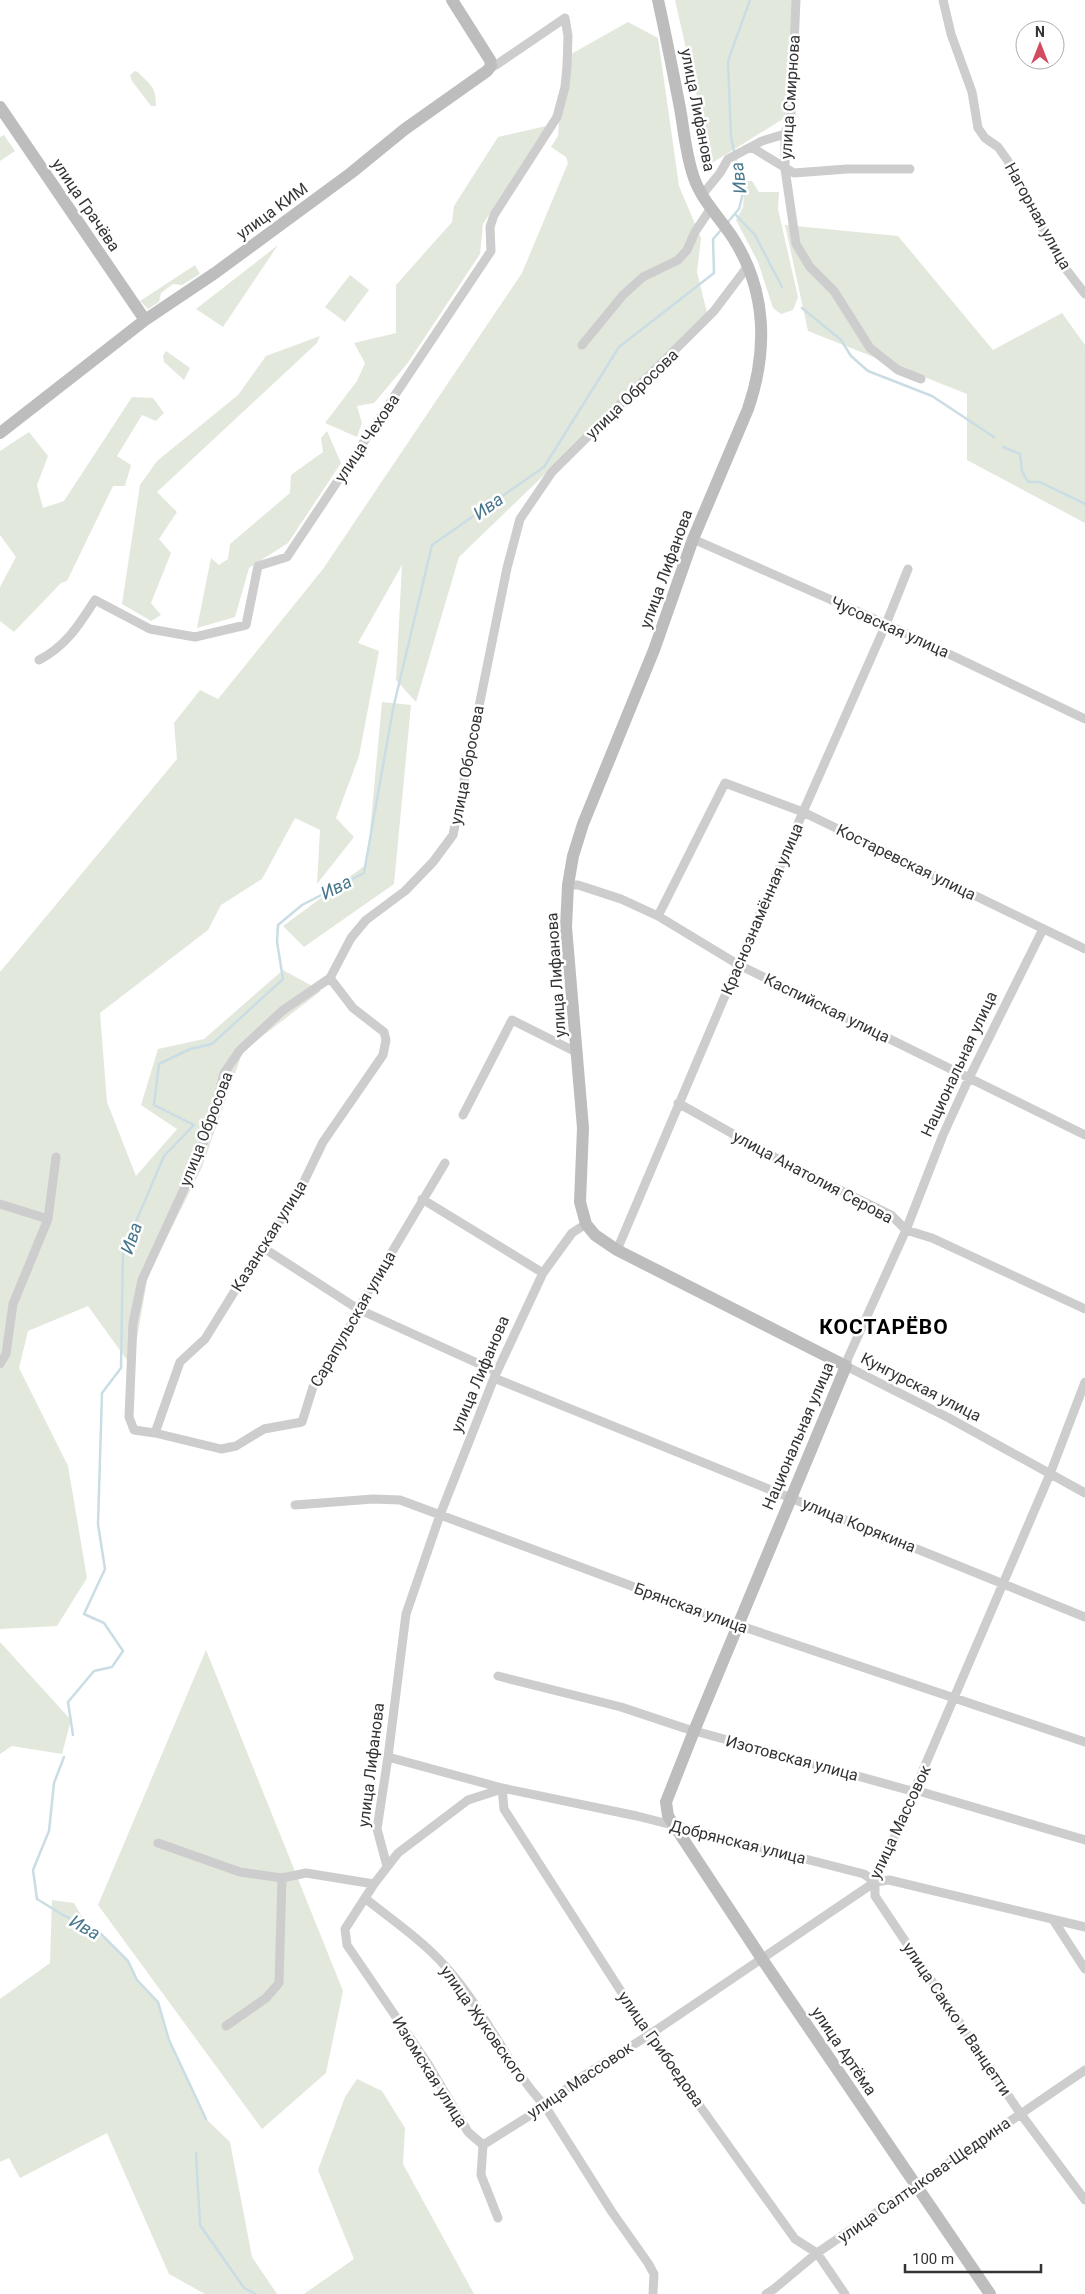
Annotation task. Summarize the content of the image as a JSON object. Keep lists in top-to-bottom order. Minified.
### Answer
{"streets":{"street":["улица Смирнова","улица Лифанова","улица Грачёва","улица КИМ","Нагорная улица","улица Обросова","улица Чехова","Чусовская улица","Костаревская улица","Краснознамённая улица","Каспийская улица","Национальная улица","улица Анатолия Серова","Казанская улица","Сарапульская улица","Кунгурская улица","улица Корякина","Брянская улица","Изотовская улица","улица Массовок","Добрянская улица","улица Сакко и Ванцетти","улица Жуковского","улица Грибоедова","улица Артёма","Изюмская улица","улица Салтыкова-Щедрина"]},"crossings":[["улица Лифанова","улица Обросова"],["улица Лифанова","Чусовская улица"],["улица Лифанова","Каспийская улица"],["улица Лифанова","Кунгурская улица"],["улица Лифанова","улица Корякина"],["улица Лифанова","Брянская улица"],["улица Лифанова","Добрянская улица"],["улица Грачёва","улица КИМ"],["улица КИМ","улица Чехова"],["улица Обросова","Казанская улица"],["улица Обросова","Сарапульская улица"],["Чусовская улица","Краснознамённая улица"],["Костаревская улица","Краснознамённая улица"],["Костаревская улица","Каспийская улица"],["Костаревская улица","Национальная улица"],["Краснознамённая улица","Каспийская улица"],["Краснознамённая улица","улица Анатолия Серова"],["Краснознамённая улица","Кунгурская улица"],["Каспийская улица","Национальная улица"],["Национальная улица","улица Анатолия Серова"],["Национальная улица","Кунгурская улица"],["Национальная улица","улица Корякина"],["Национальная улица","Брянская улица"],["Национальная улица","Изотовская улица"],["Национальная улица","Добрянская улица"],["Национальная улица","улица Артёма"],["Казанская улица","Сарапульская улица"],["Казанская улица","улица Корякина"],["Сарапульская улица","улица Корякина"],["Кунгурская улица","улица Массовок"],["улица Корякина","улица Массовок"],["Брянская улица","улица Массовок"],["Изотовская улица","улица Массовок"],["улица Массовок","Добрянская улица"],["улица Массовок","улица Сакко и Ванцетти"],["улица Массовок","улица Жуковского"],["улица Массовок","улица Грибоедова"],["улица Массовок","улица Артёма"],["улица Массовок","Изюмская улица"],["Добрянская улица","улица Сакко и Ванцетти"],["Добрянская улица","улица Грибоедова"],["Добрянская улица","улица Артёма"],["улица Сакко и Ванцетти","улица Салтыкова-Щедрина"],["улица Жуковского","Изюмская улица"],["улица Грибоедова","улица Салтыкова-Щедрина"],["улица Артёма","улица Салтыкова-Щедрина"]],"districts":["КОСТАРЁВО"],"water":["Ива"],"scale_bar":"100 m","north":"top"}
